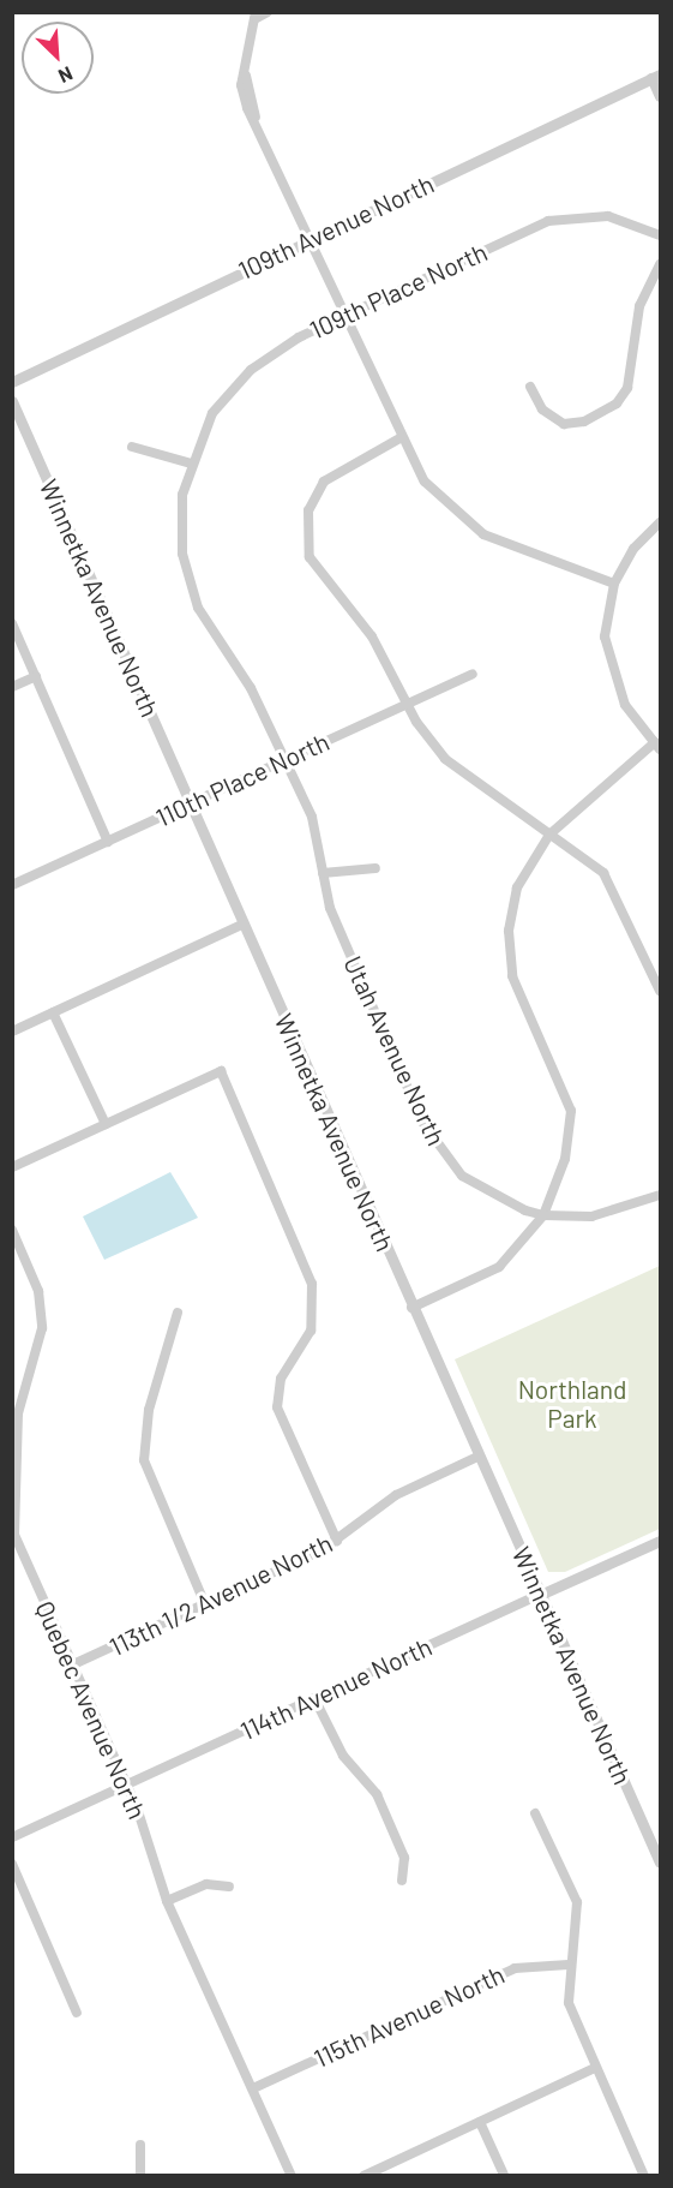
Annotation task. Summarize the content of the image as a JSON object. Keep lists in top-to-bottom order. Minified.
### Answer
{"streets":{"street":["109th Avenue North","109th Place North","Winnetka Avenue North","110th Place North","Utah Avenue North","113th 1/2 Avenue North","114th Avenue North","Quebec Avenue North","115th Avenue North"]},"crossings":[["109th Place North","Utah Avenue North"],["Winnetka Avenue North","110th Place North"],["Winnetka Avenue North","113th 1/2 Avenue North"],["Winnetka Avenue North","114th Avenue North"],["110th Place North","Utah Avenue North"],["113th 1/2 Avenue North","Quebec Avenue North"],["114th Avenue North","Quebec Avenue North"],["Quebec Avenue North","115th Avenue North"]],"parks":["Northland Park"],"north":"bottom right"}
